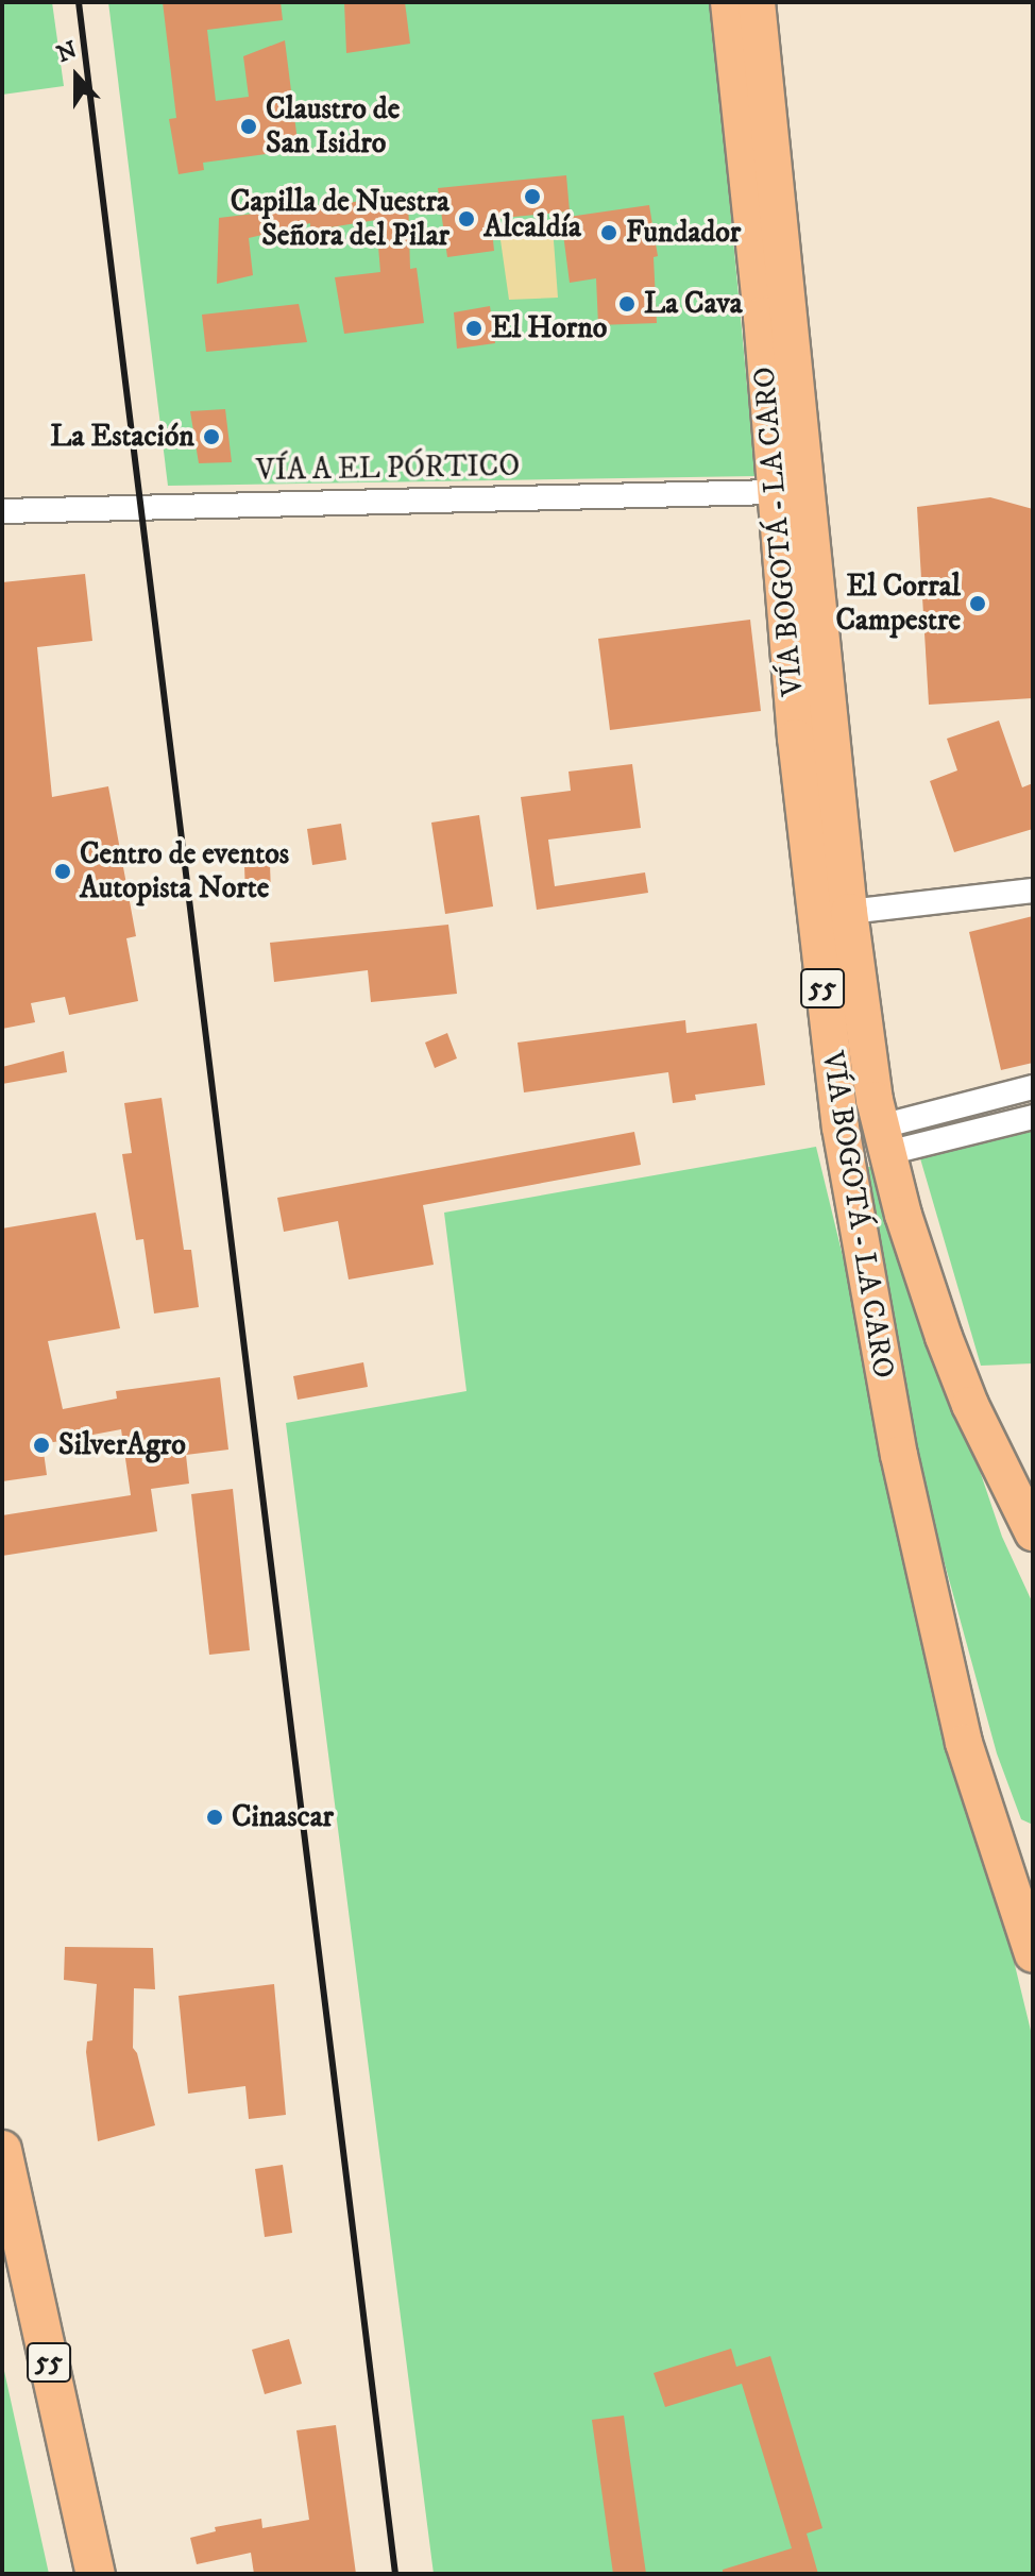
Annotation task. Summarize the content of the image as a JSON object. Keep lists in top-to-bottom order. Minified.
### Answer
{"streets":{"highway":["55"],"main road":["VÍA BOGOTÁ - LA CARO"],"street":["VÍA A EL PÓRTICO"]},"crossings":[["VÍA A EL PÓRTICO","VÍA BOGOTÁ - LA CARO"]],"places":["Claustro de San Isidro","Alcaldía","Capilla de Nuestra Señora del Pilar","Fundador","La Cava","El Horno","La Estación","El Corral Campestre","Centro de eventos Autopista Norte","SilverAgro","Cinascar"],"north":"top"}
